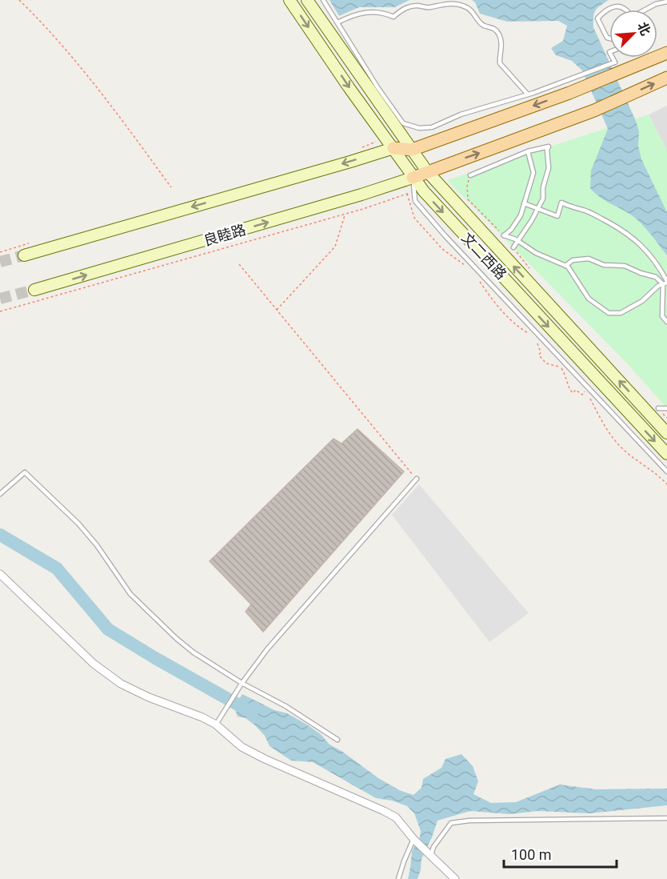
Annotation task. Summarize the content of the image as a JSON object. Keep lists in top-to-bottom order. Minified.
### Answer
{"streets":{"main road":["良睦路","文二西路"]},"crossings":[["良睦路","文二西路"]],"scale_bar":"100 m","north":"top right"}
